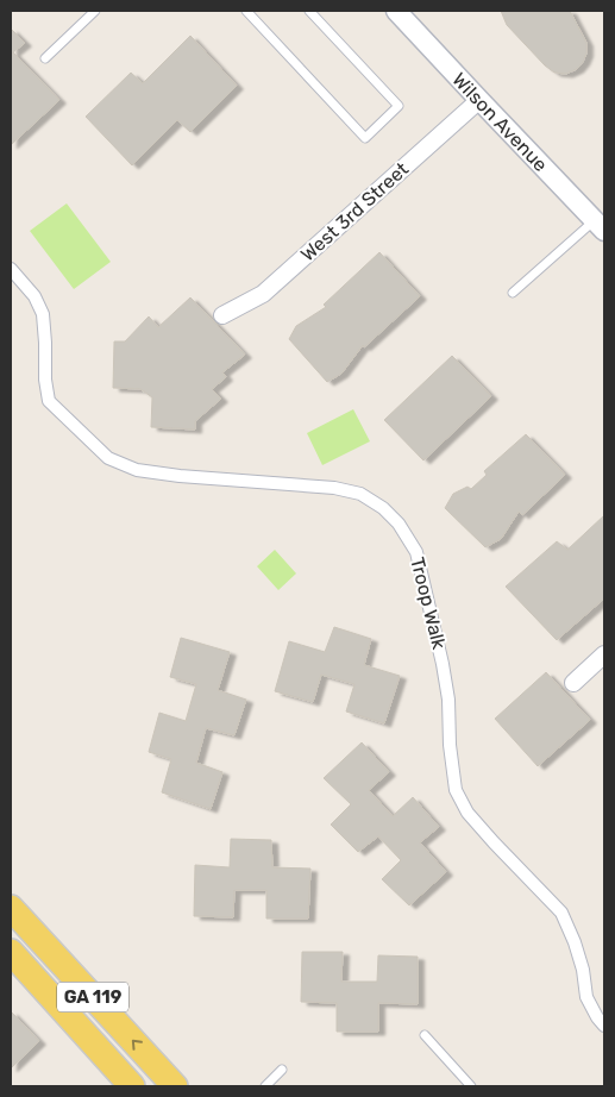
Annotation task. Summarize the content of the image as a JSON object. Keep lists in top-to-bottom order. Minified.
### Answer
{"streets":{"main road":["GA 119"],"street":["Wilson Avenue","West 3rd Street","Troop Walk"]},"crossings":[["Wilson Avenue","West 3rd Street"]]}
